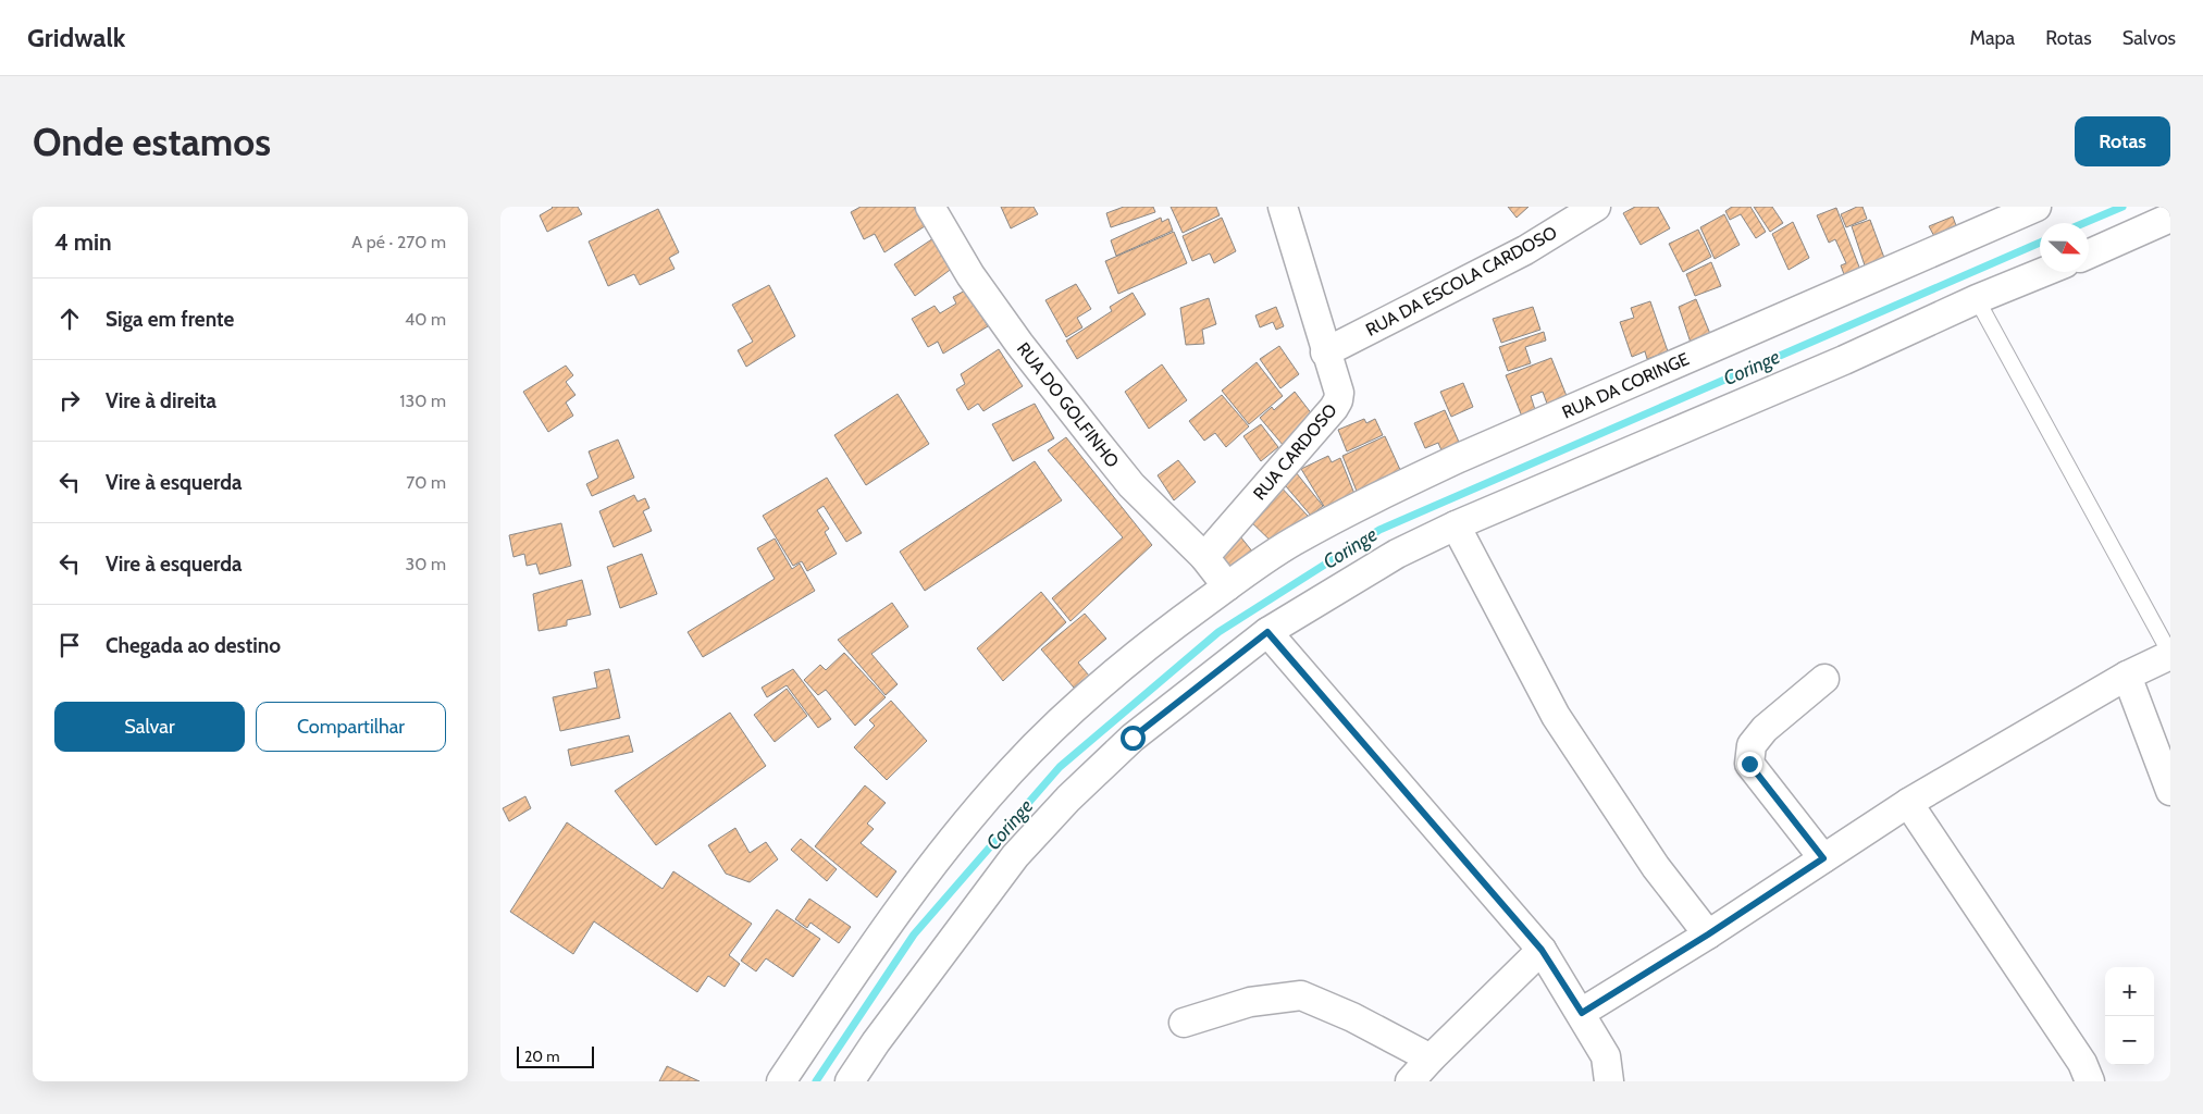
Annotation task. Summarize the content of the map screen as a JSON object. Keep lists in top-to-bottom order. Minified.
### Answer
{"streets":{"street":["RUA DA ESCOLA CARDOSO","RUA DA CORINGE","RUA DO GOLFINHO","RUA CARDOSO"]},"crossings":[["RUA DA ESCOLA CARDOSO","RUA CARDOSO"],["RUA DA CORINGE","RUA DO GOLFINHO"],["RUA DO GOLFINHO","RUA CARDOSO"]],"water":["Coringe"],"scale_bar":"20 m","north":"right","page":{"header":"Gridwalk","nav":["Mapa","Rotas","Salvos"],"buttons":["Rotas",["Salvar","Compartilhar"]],"title":"Onde estamos","heading":["4 min","A pé · 270 m"],"list":[["Siga em frente","40 m"],["Vire à direita","130 m"],["Vire à esquerda","70 m"],["Vire à esquerda","30 m"],"Chegada ao destino"],"map_buttons":["+","−"],"scale":"20 m"}}
